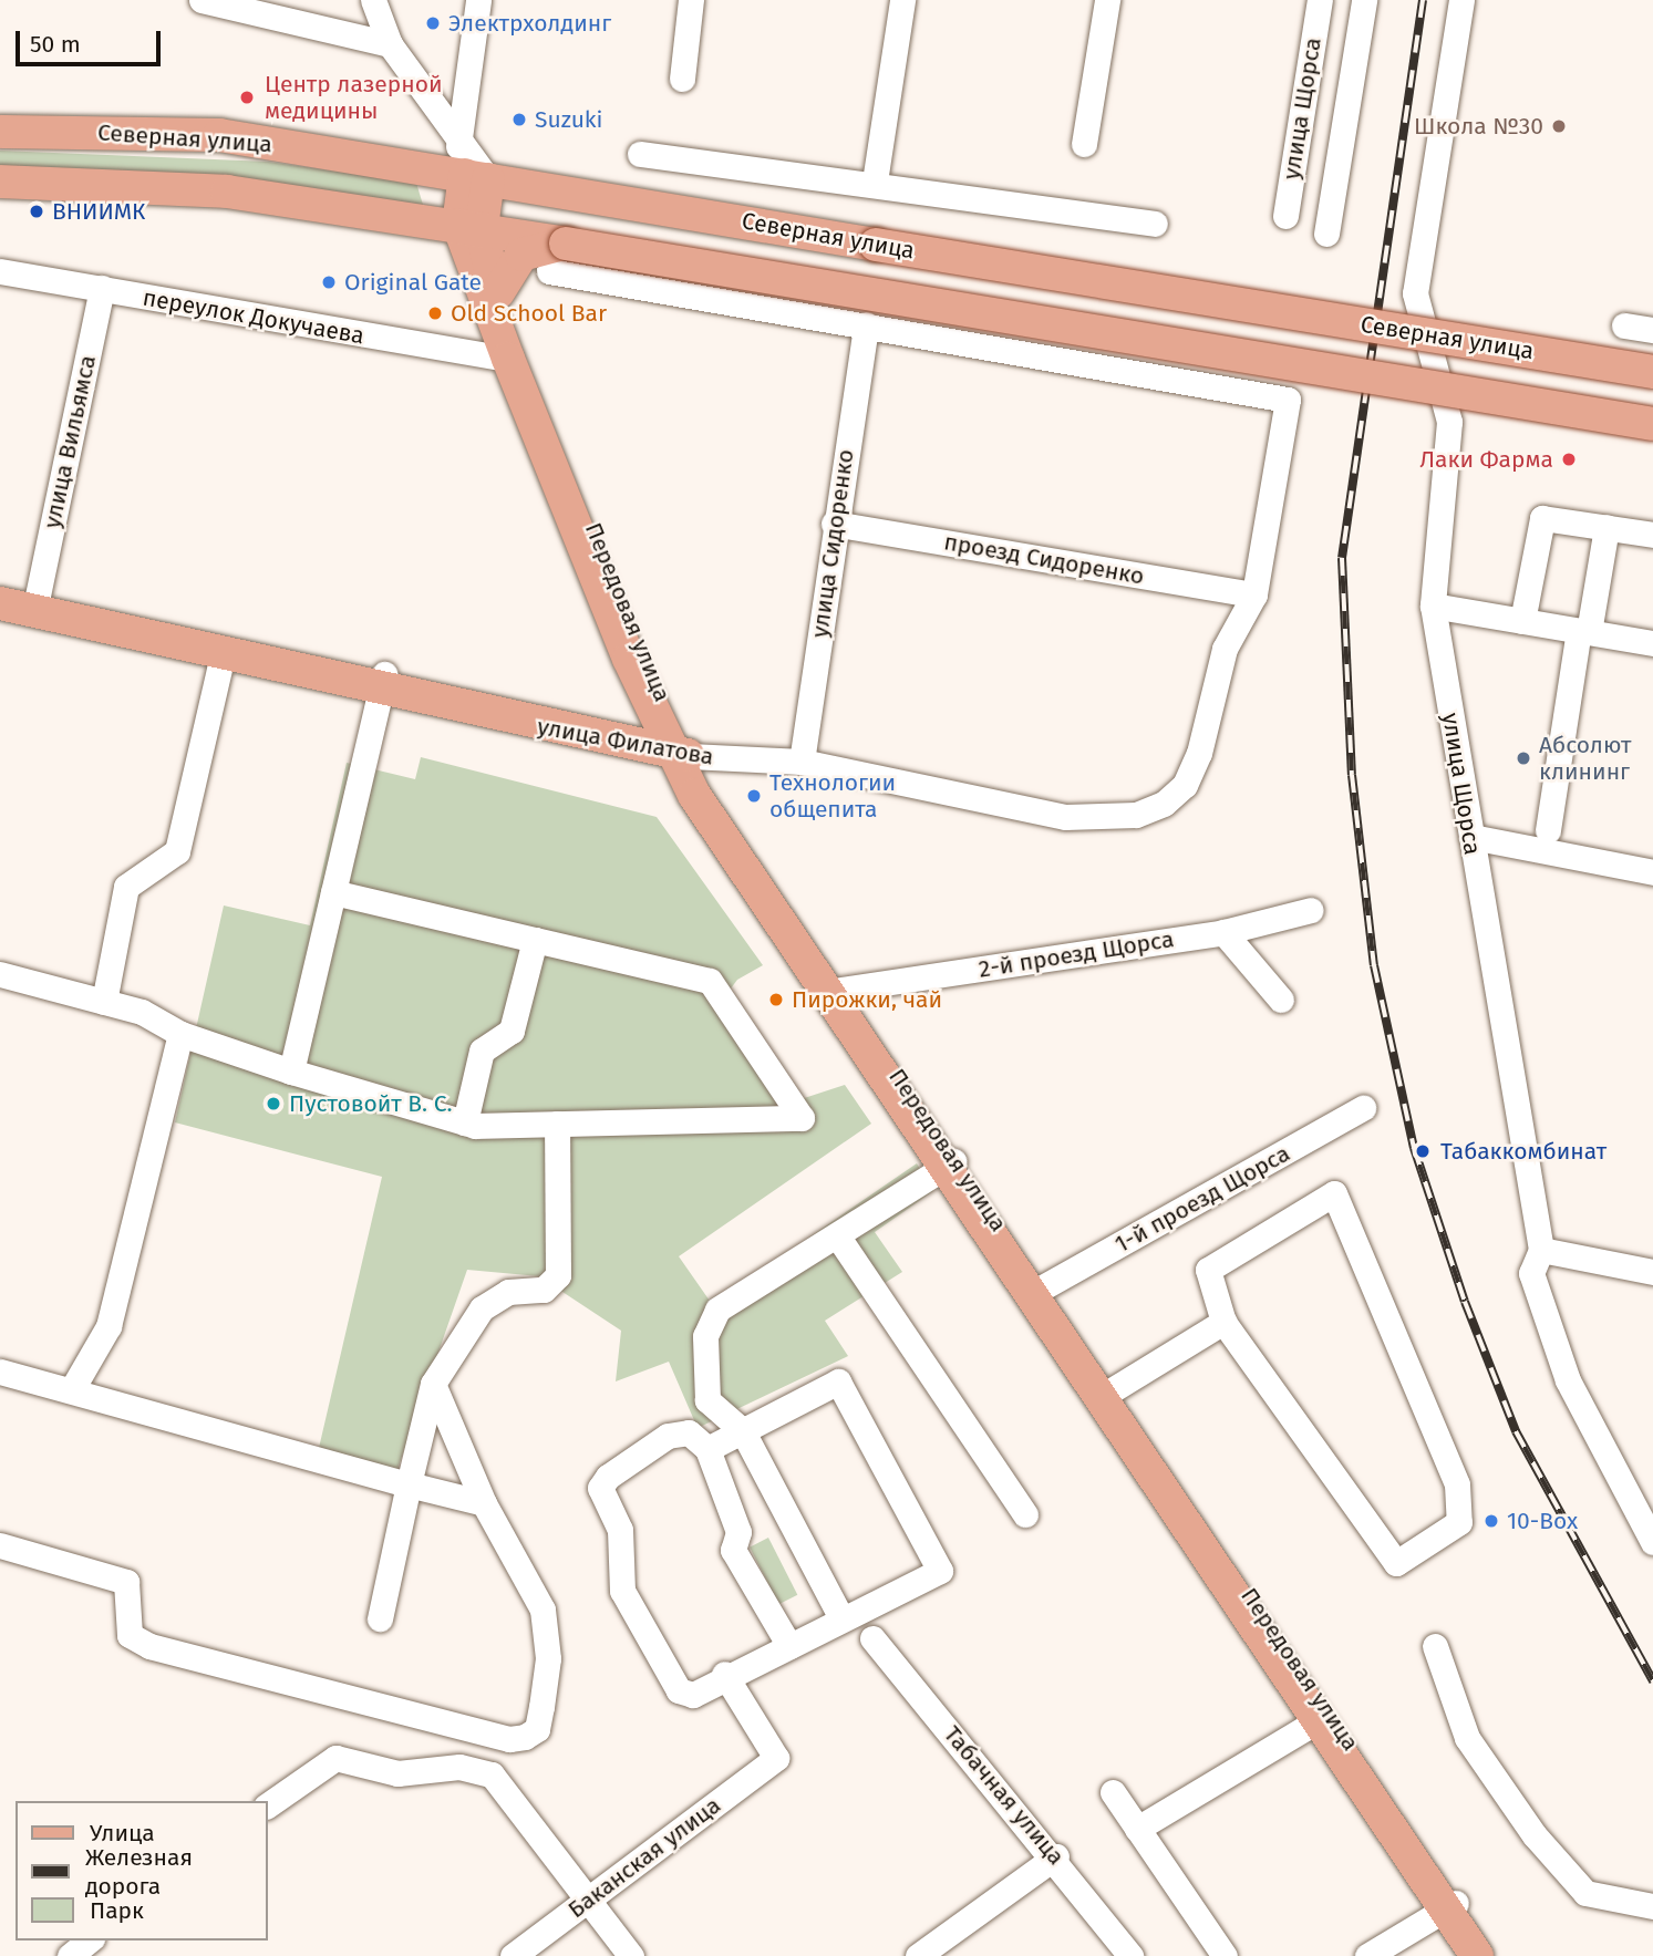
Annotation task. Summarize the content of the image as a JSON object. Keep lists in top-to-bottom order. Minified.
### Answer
{"streets":{"main road":["Северная улица","Передовая улица","улица Филатова"],"street":["улица Щорса","переулок Докучаева","улица Вильямса","улица Сидоренко","проезд Сидоренко","2-й проезд Щорса","1-й проезд Щорса","Табачная улица","Баканская улица"]},"crossings":[["Северная улица","Передовая улица"],["переулок Докучаева","улица Вильямса"],["переулок Докучаева","Передовая улица"],["улица Сидоренко","проезд Сидоренко"],["улица Сидоренко","улица Филатова"],["проезд Сидоренко","улица Филатова"],["Передовая улица","улица Филатова"],["Передовая улица","2-й проезд Щорса"],["Передовая улица","1-й проезд Щорса"]],"places":["Электрхолдинг","Центр лазерной медицины","Suzuki","Школа №30","ВНИИМК","Original Gate","Old School Bar","Лаки Фарма","Абсолют клининг","Технологии общепита","Пирожки, чай","Пустовойт В. С.","Табаккомбинат","10-Box"],"legend":["Улица","Железная дорога","Парк"],"scale_bar":"50 m"}
